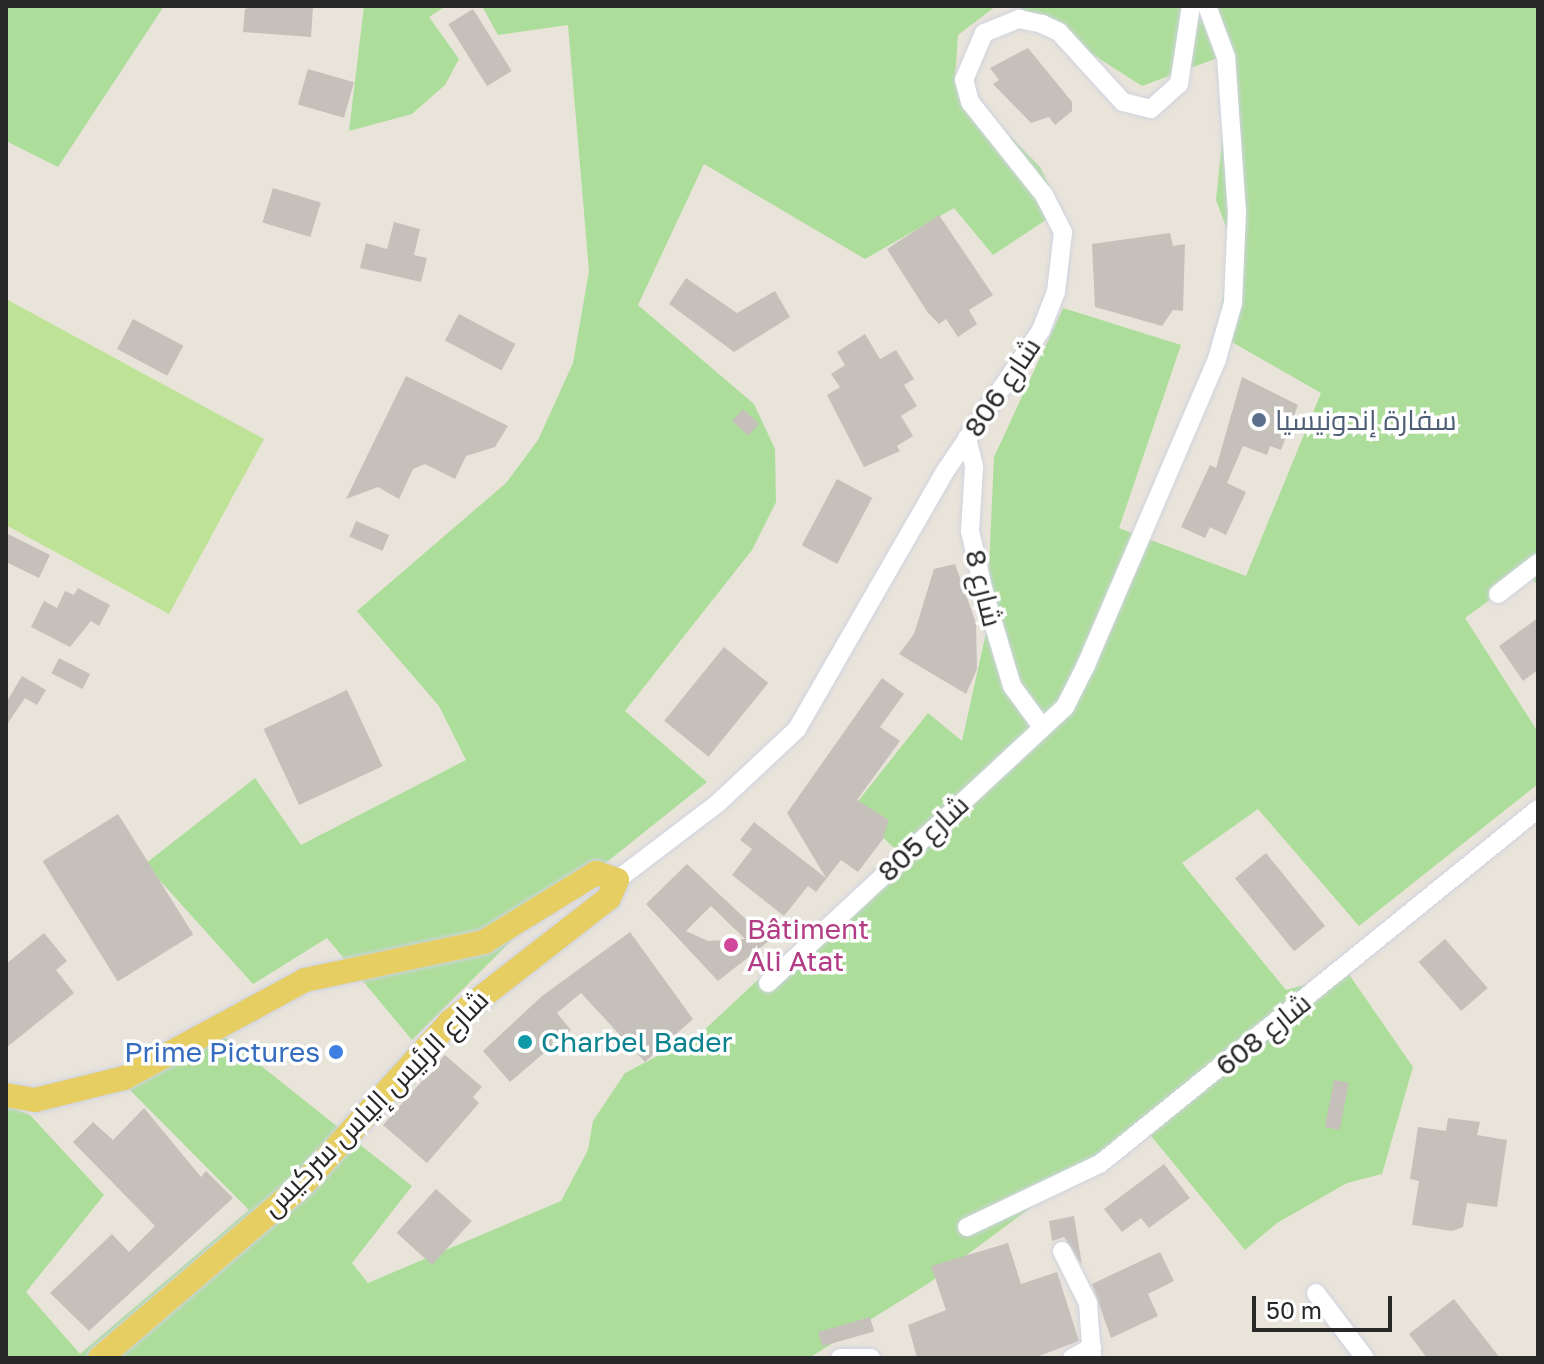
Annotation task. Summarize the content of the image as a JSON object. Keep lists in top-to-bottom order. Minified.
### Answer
{"streets":{"main road":["شارع الرئيس إلياس سركيس"],"street":["شارع 806","شارع 8","شارع 805","شارع 608"]},"crossings":[["شارع 806","شارع 8"],["شارع 806","شارع الرئيس إلياس سركيس"],["شارع 8","شارع 805"]],"places":["سفارة إندونيسيا","Bâtiment Ali Atat","Charbel Bader","Prime Pictures"],"scale_bar":"50 m"}
